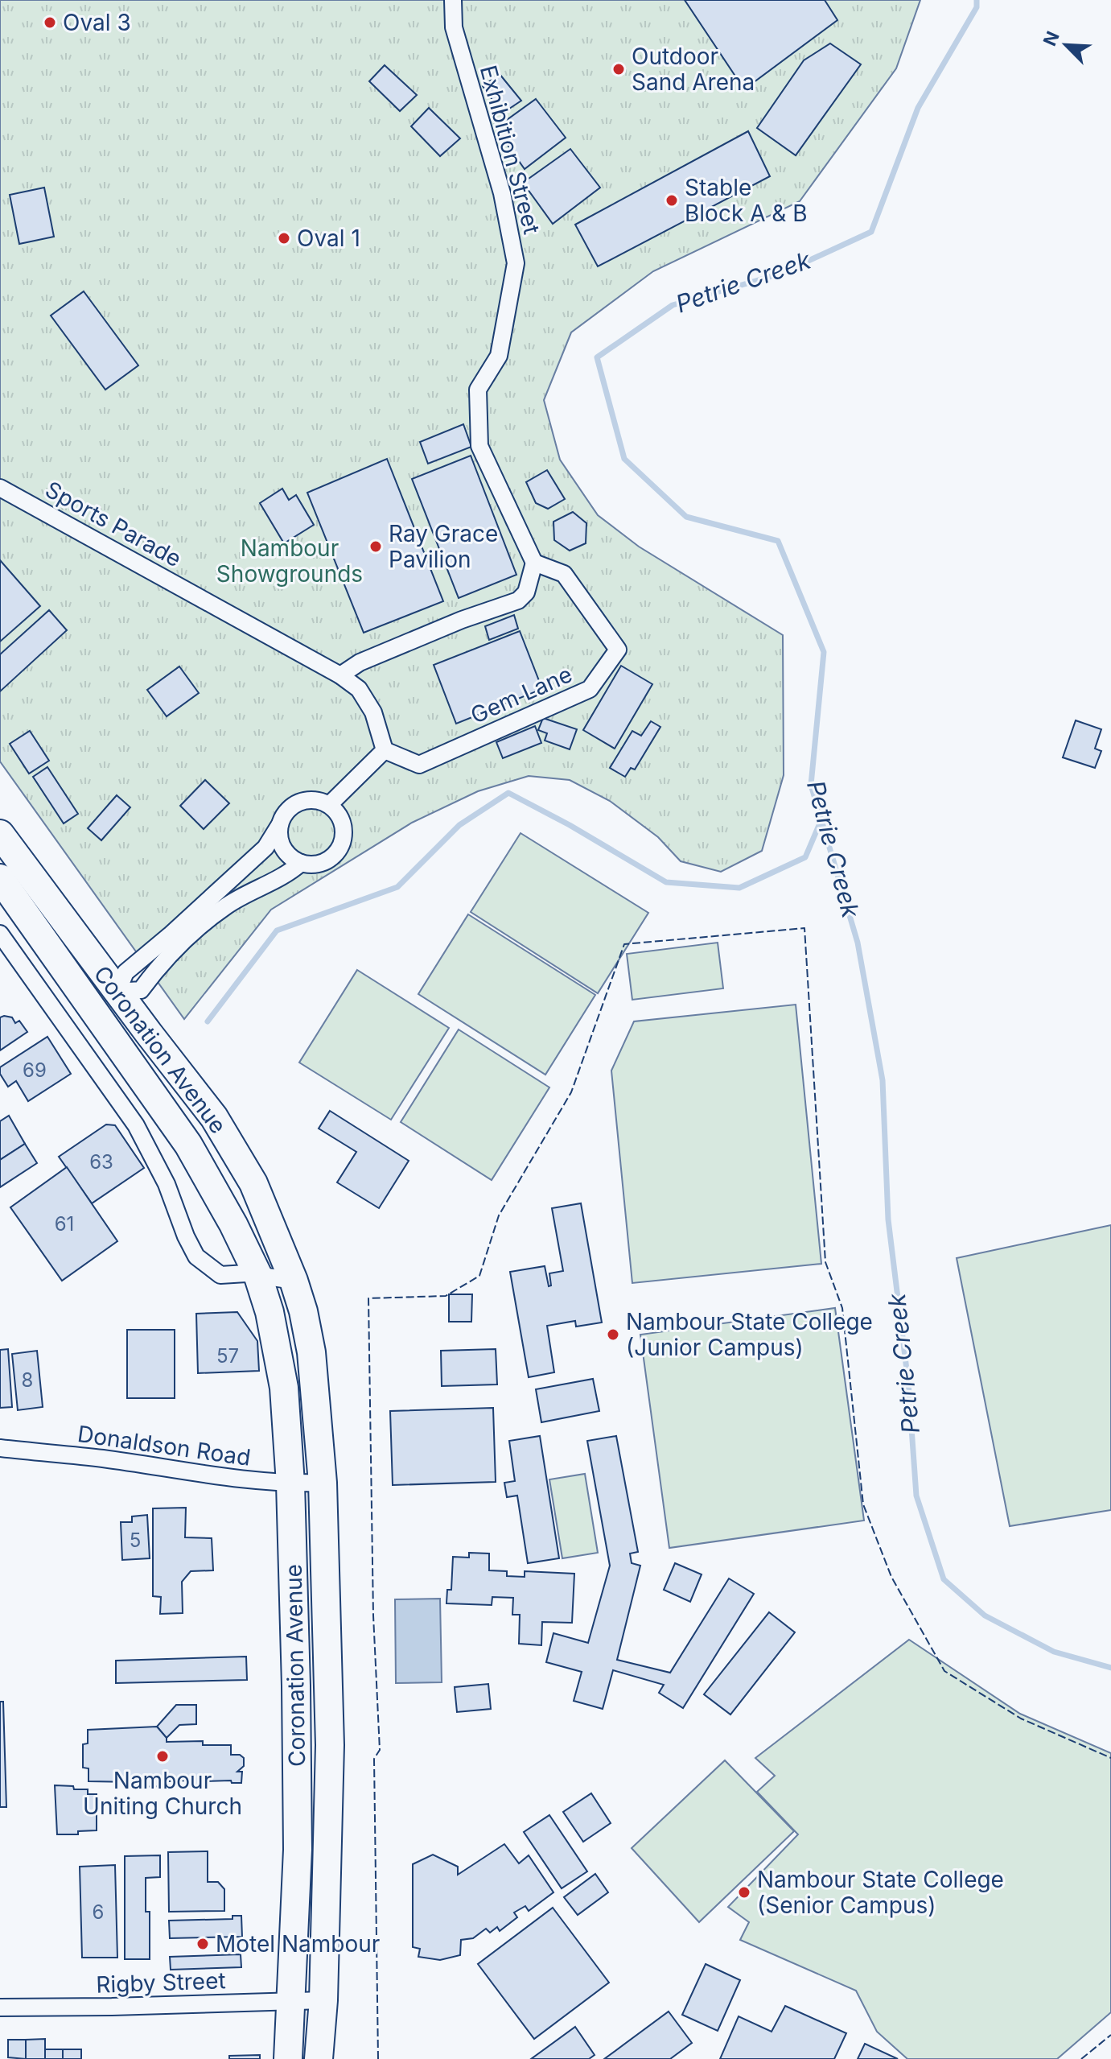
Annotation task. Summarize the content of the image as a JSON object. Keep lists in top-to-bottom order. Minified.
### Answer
{"streets":{"main road":["Coronation Avenue"],"street":["Exhibition Street","Sports Parade","Gem Lane","Donaldson Road","Rigby Street"]},"crossings":[["Exhibition Street","Gem Lane"],["Sports Parade","Gem Lane"],["Coronation Avenue","Donaldson Road"],["Coronation Avenue","Rigby Street"]],"water":["Petrie Creek"],"parks":["Nambour Showgrounds"],"places":["Oval 3","Outdoor Sand Arena","Stable Block A & B","Oval 1","Ray Grace Pavilion","Nambour State College (Junior Campus)","Nambour Uniting Church","Nambour State College (Senior Campus)","Motel Nambour"],"house_numbers":["69","63","61","57","8","5","6"],"north":"top left"}
